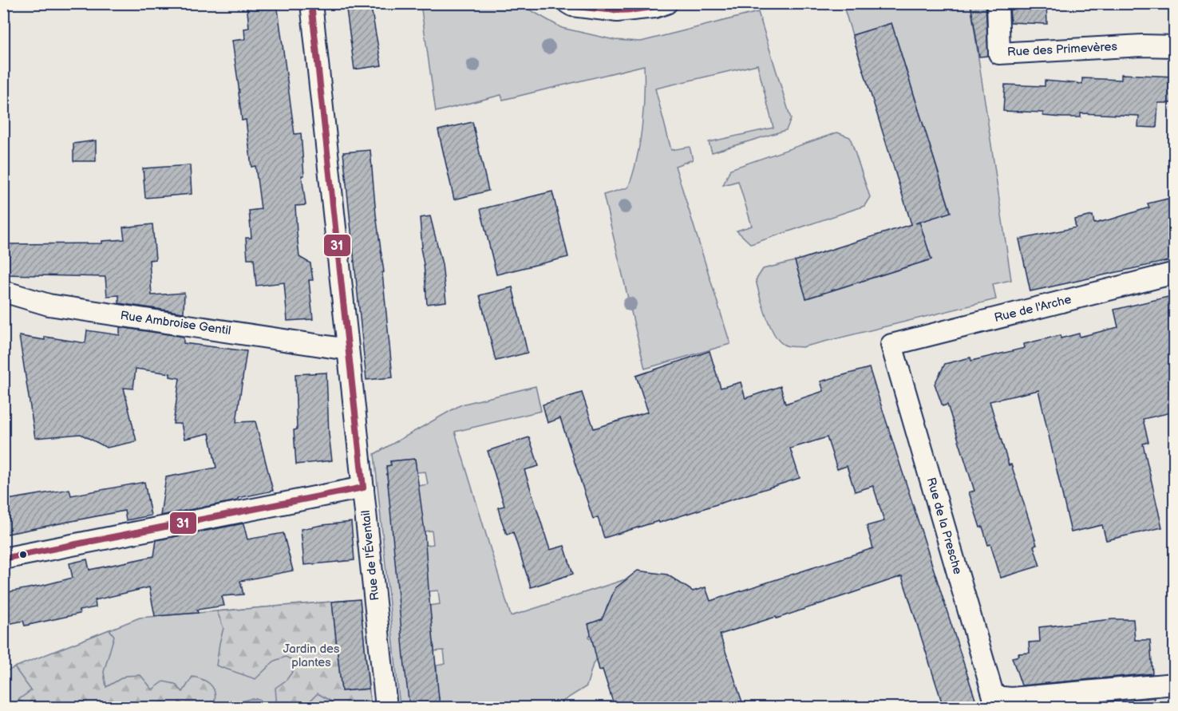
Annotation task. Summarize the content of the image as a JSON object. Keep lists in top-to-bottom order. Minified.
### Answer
{"streets":{"street":["Rue des Primevères","Rue de l'Arche","Rue Ambroise Gentil","Rue de la Presche","Rue de l'Éventail"]},"crossings":[["Rue de l'Arche","Rue de la Presche"],["Rue Ambroise Gentil","Rue de l'Éventail"]],"parks":["Jardin des plantes"],"lines":["transit line 31"]}
